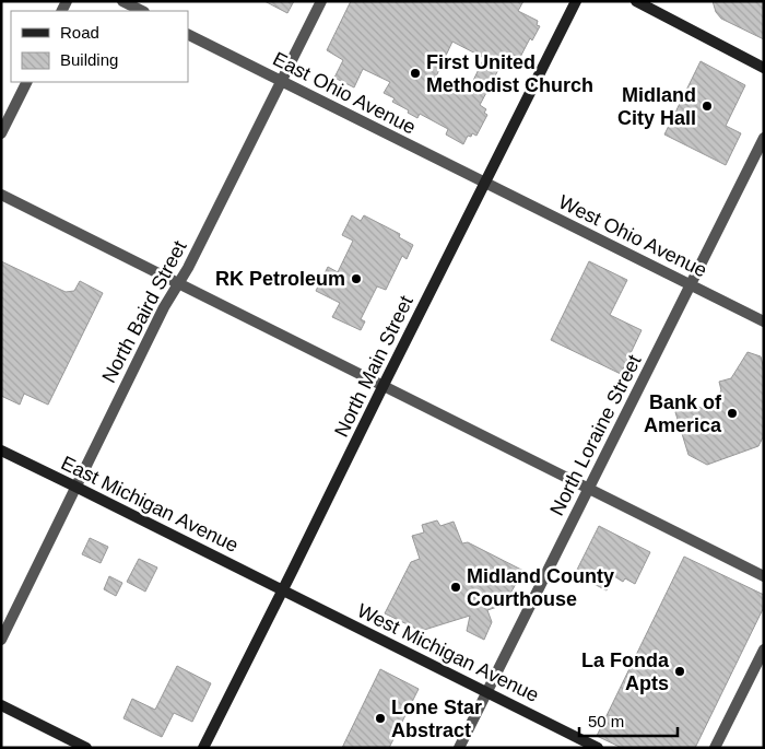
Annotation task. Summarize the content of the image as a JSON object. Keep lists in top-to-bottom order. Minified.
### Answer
{"streets":{"street":["East Ohio Avenue","West Ohio Avenue","North Baird Street","North Main Street","North Loraine Street","East Michigan Avenue","West Michigan Avenue"]},"crossings":[["East Ohio Avenue","West Ohio Avenue"],["East Ohio Avenue","North Baird Street"],["East Ohio Avenue","North Main Street"],["West Ohio Avenue","North Main Street"],["West Ohio Avenue","North Loraine Street"],["North Baird Street","East Michigan Avenue"],["North Main Street","East Michigan Avenue"],["North Main Street","West Michigan Avenue"],["North Loraine Street","West Michigan Avenue"],["East Michigan Avenue","West Michigan Avenue"]],"places":["First United Methodist Church","Midland City Hall","RK Petroleum","Bank of America","Midland County Courthouse","La Fonda Apts","Lone Star Abstract"],"legend":["Road","Building"],"scale_bar":"50 m"}
